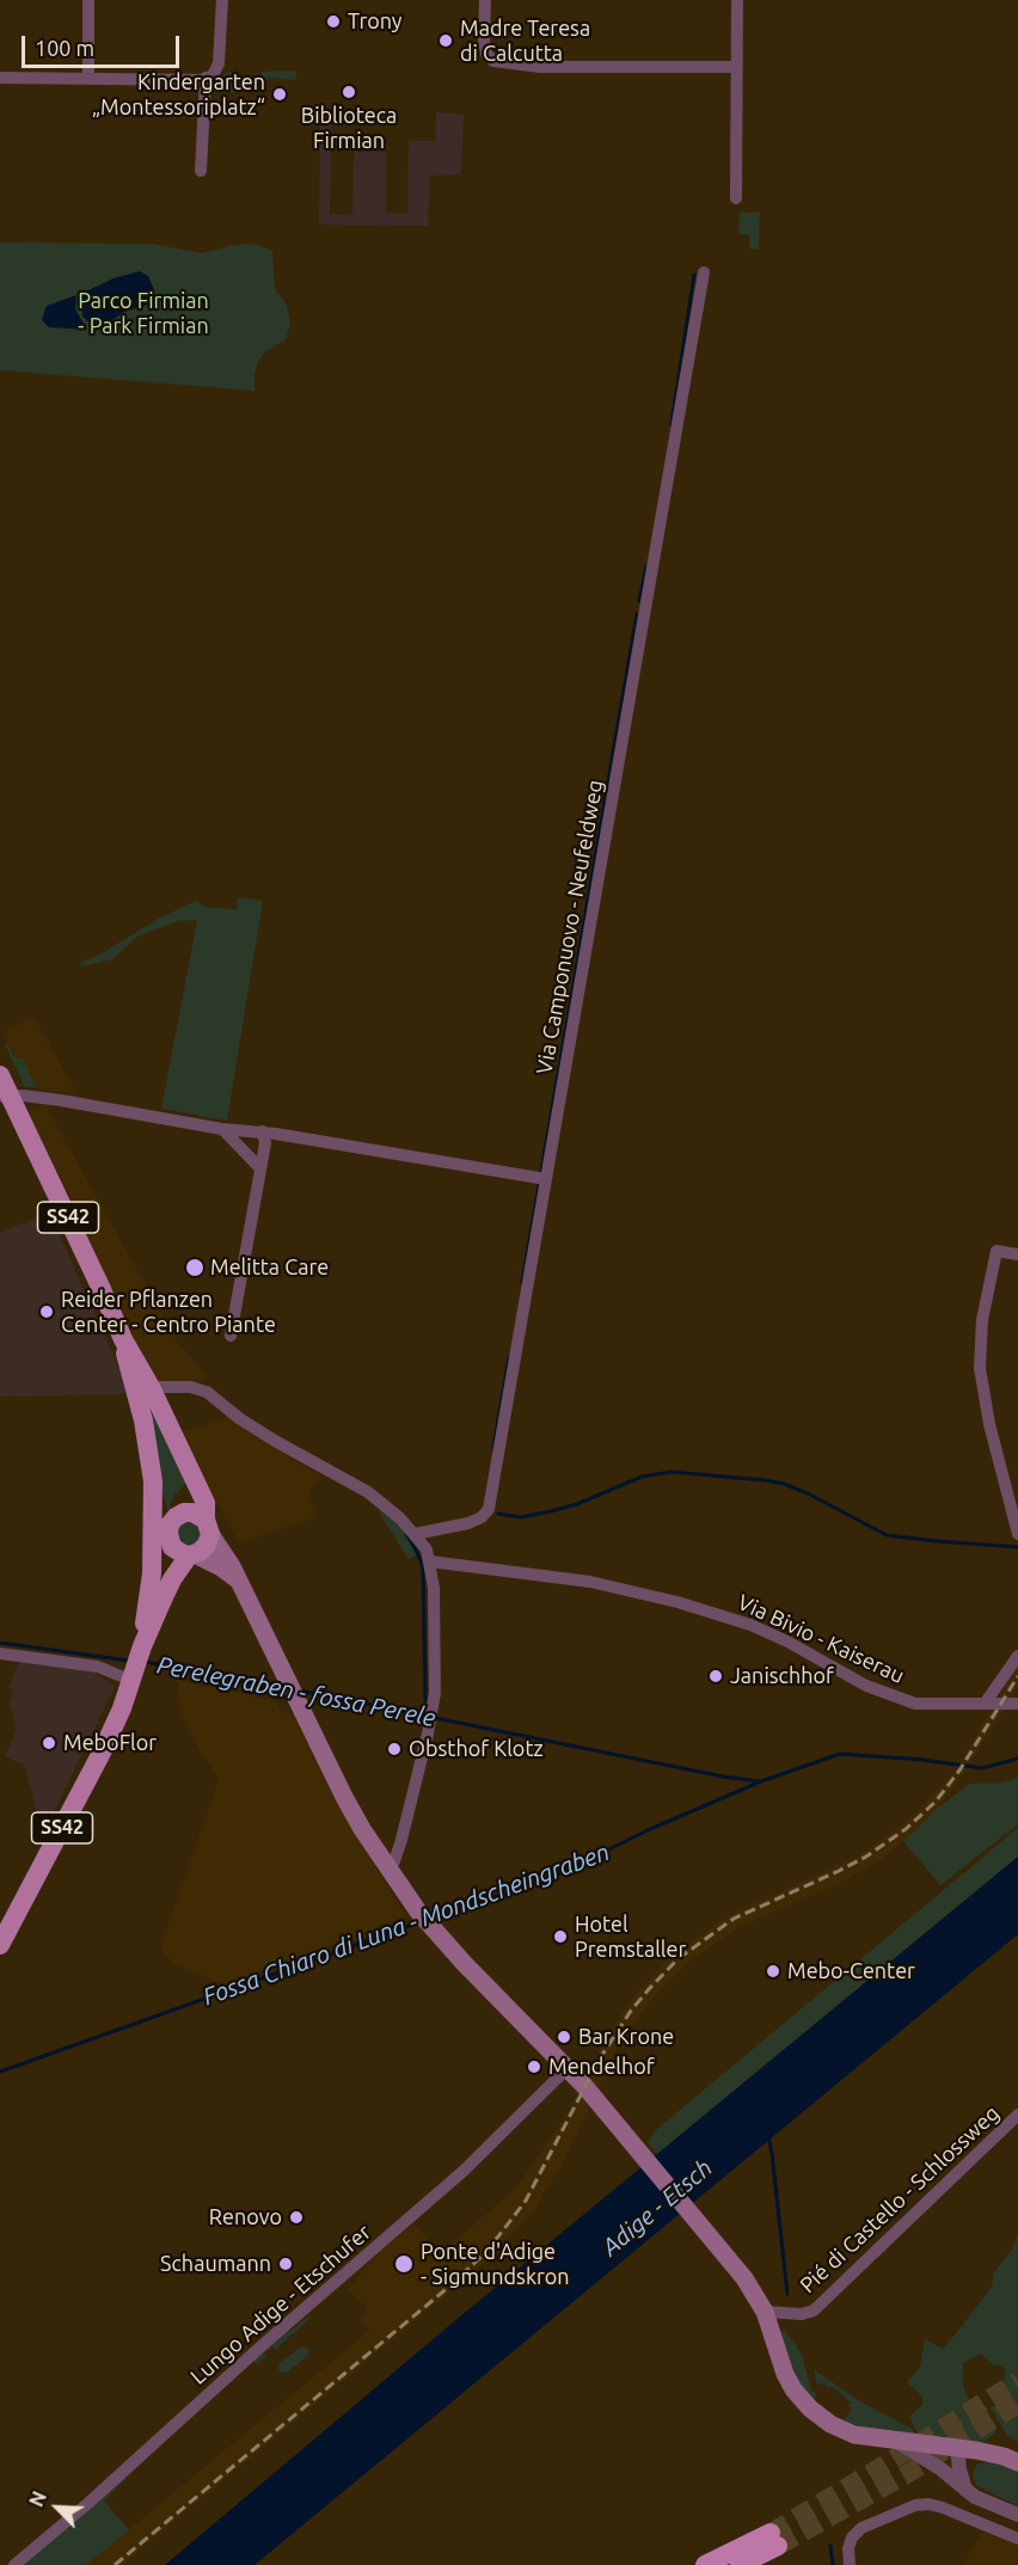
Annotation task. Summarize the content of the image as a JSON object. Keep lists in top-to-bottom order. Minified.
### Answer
{"streets":{"main road":["SS42"],"street":["Via Camponuovo - Neufeldweg","Via Bivio - Kaiserau","Pié di Castello - Schlossweg","Lungo Adige - Etschufer"]},"water":["Perelegraben - fossa Perele","Fossa Chiaro di Luna - Mondscheingraben","Adige - Etsch"],"parks":["Parco Firmian - Park Firmian"],"places":["Trony","Madre Teresa di Calcutta","Biblioteca Firmian","Kindergarten „Montessoriplatz“","Melitta Care","Reider Pflanzen Center - Centro Piante","Janischhof","MeboFlor","Obsthof Klotz","Hotel Premstaller","Mebo-Center","Bar Krone","Mendelhof","Renovo","Schaumann","Ponte d'Adige - Sigmundskron"],"scale_bar":"100 m","north":"top left"}
